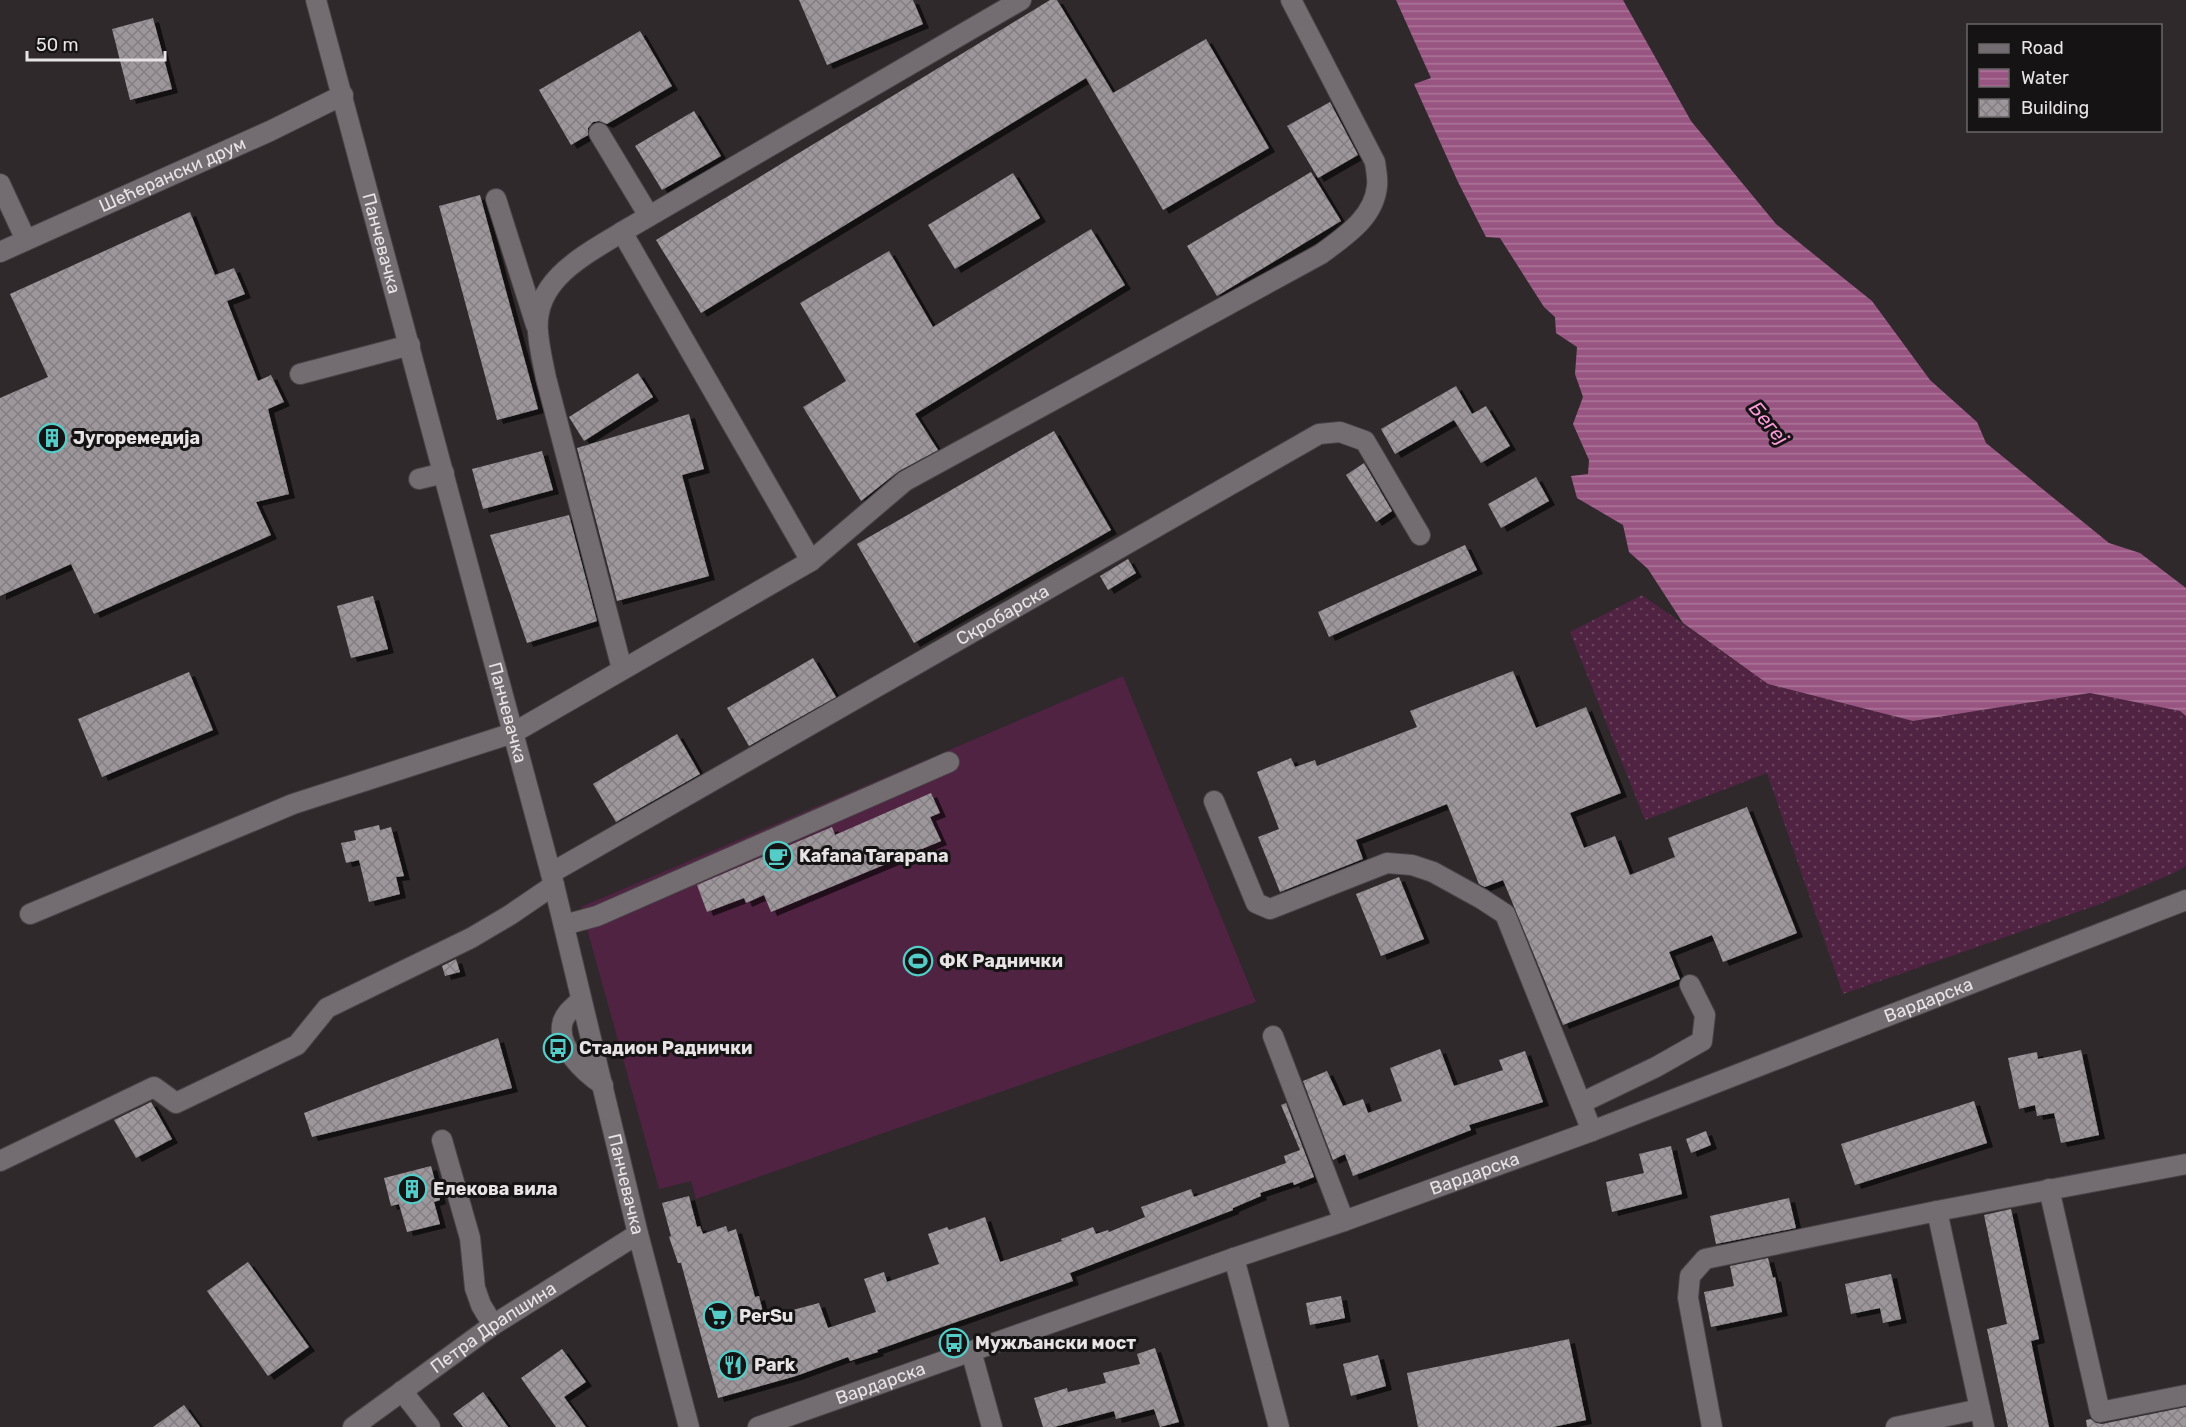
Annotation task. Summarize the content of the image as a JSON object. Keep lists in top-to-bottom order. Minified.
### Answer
{"streets":{"street":["Шећерански друм","Панчевачка","Скробарска","Вардарска","Петра Драпшина"]},"crossings":[["Шећерански друм","Панчевачка"],["Панчевачка","Скробарска"],["Панчевачка","Петра Драпшина"]],"water":["Бегеј"],"places":{"building":["Југоремедија","Елекова вила"],"cafe":["Kafana Tarapana"],"sports":["ФК Раднички"],"bus stop":["Стадион Раднички","Мужљански мост"],"supermarket":["PerSu"],"restaurant":["Park"]},"legend":["Road","Water","Building"],"scale_bar":"50 m"}
